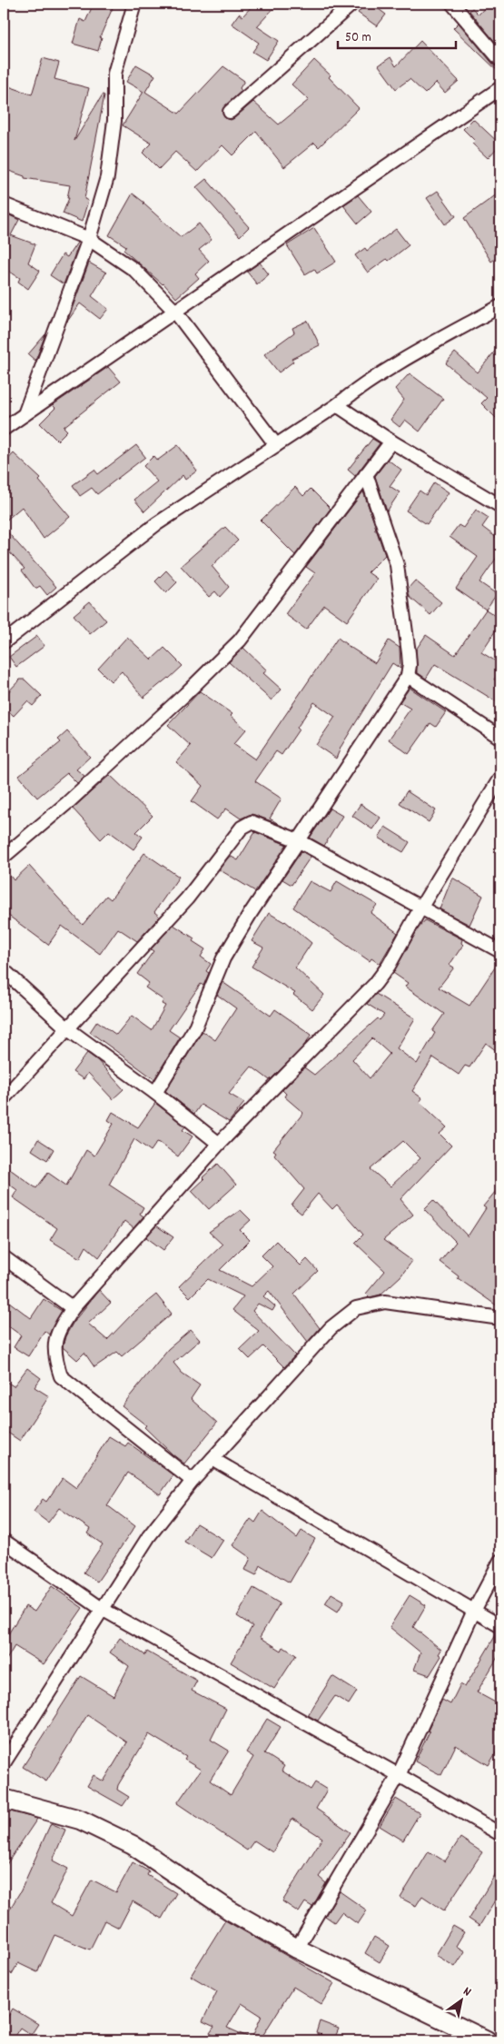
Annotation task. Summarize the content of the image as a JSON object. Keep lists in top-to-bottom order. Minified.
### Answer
{"scale_bar":"50 m","north":"top right"}
